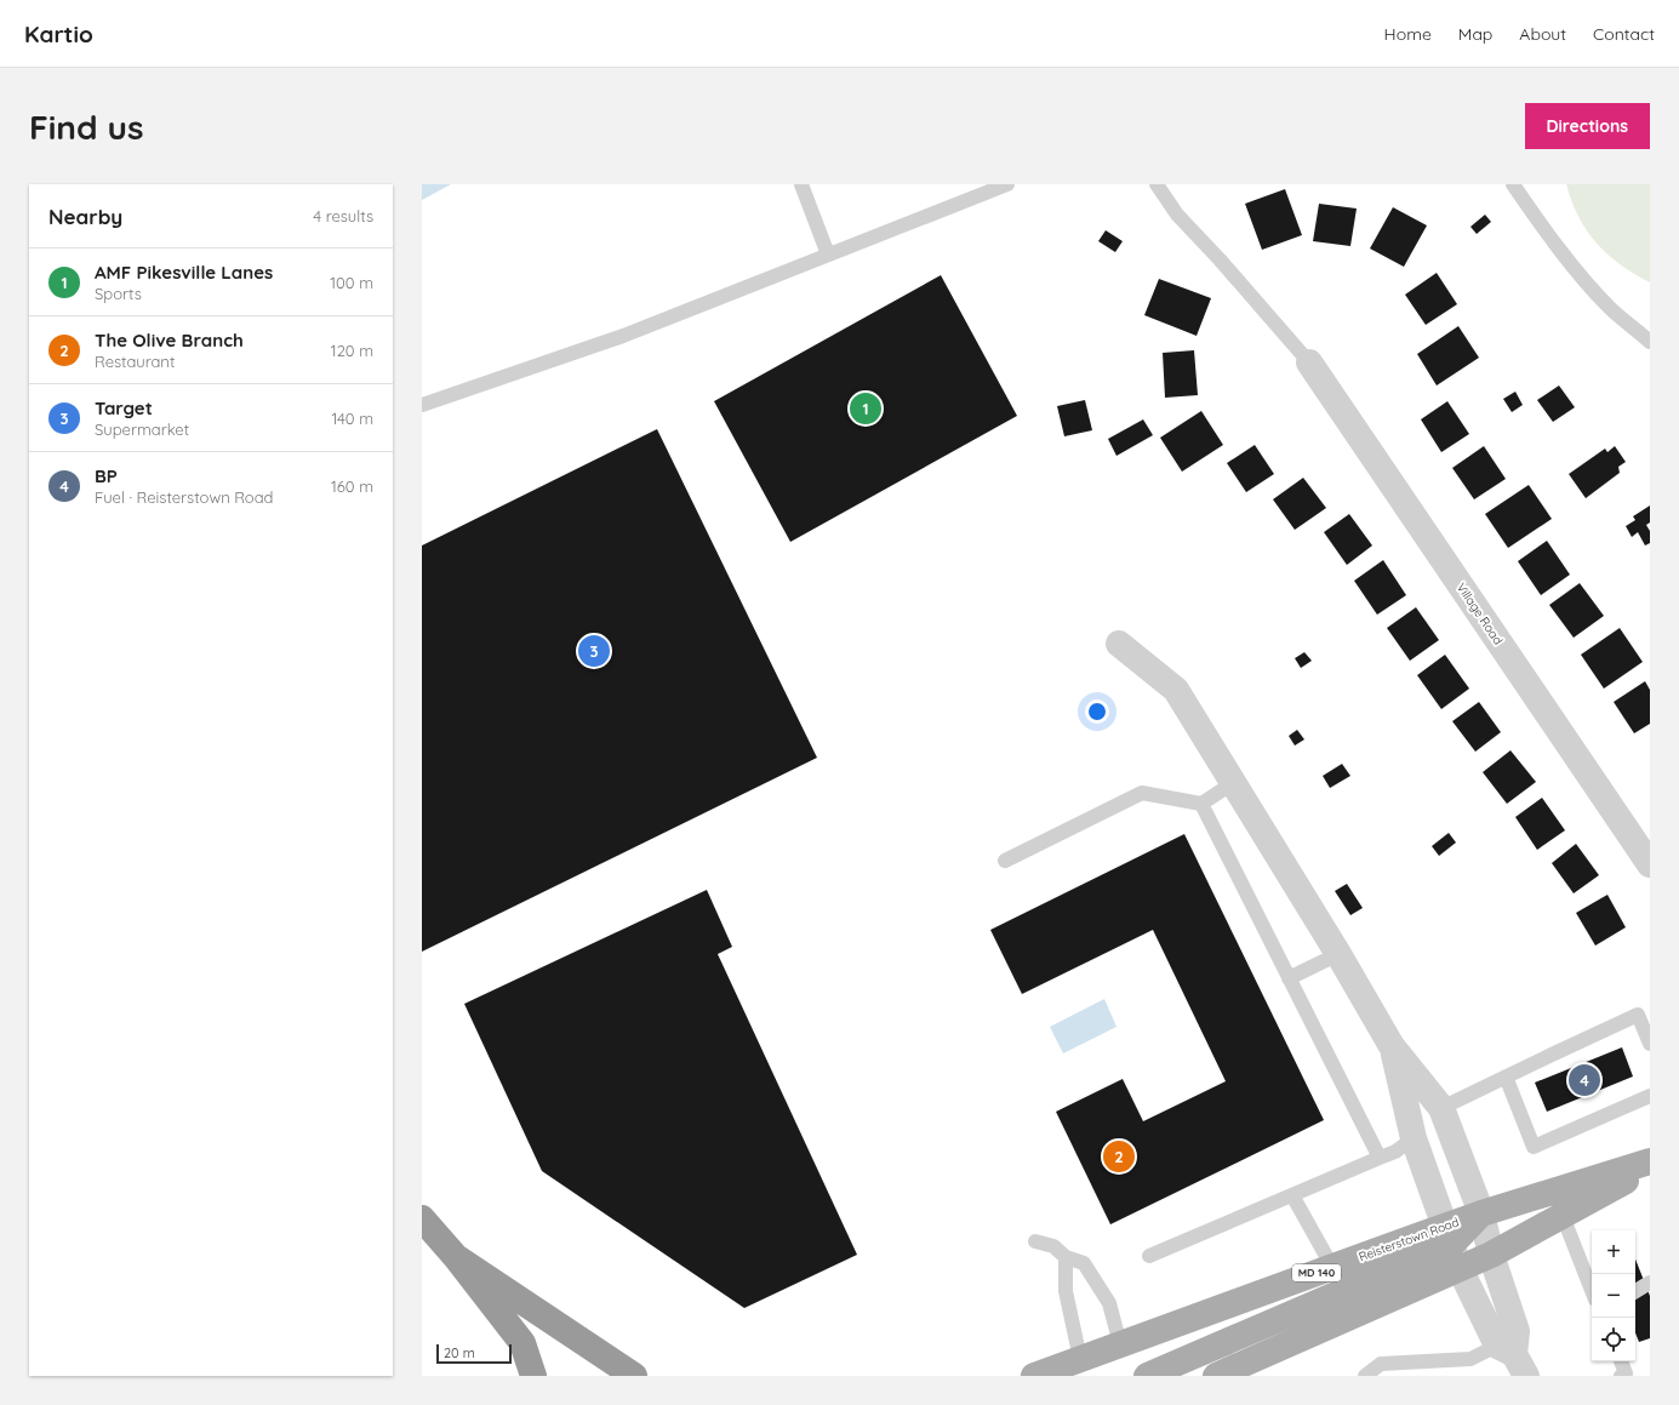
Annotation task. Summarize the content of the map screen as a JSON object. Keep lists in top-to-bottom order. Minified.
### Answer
{"streets":{"main road":["Reisterstown Road","MD 140"],"street":["Village Road"]},"scale_bar":"20 m","page":{"header":"Kartio","nav":["Home","Map","About","Contact"],"buttons":"Directions","title":"Find us","heading":["Nearby","4 results"],"list":[{"mark":"1","name":"AMF Pikesville Lanes","note":"Sports","value":"100 m"},{"mark":"2","name":"The Olive Branch","note":"Restaurant","value":"120 m"},{"mark":"3","name":"Target","note":"Supermarket","value":"140 m"},{"mark":"4","name":"BP","note":"Fuel · Reisterstown Road","value":"160 m"}],"pins":["1","3","4","2"],"map_buttons":["+","−"],"scale":"20 m"}}
